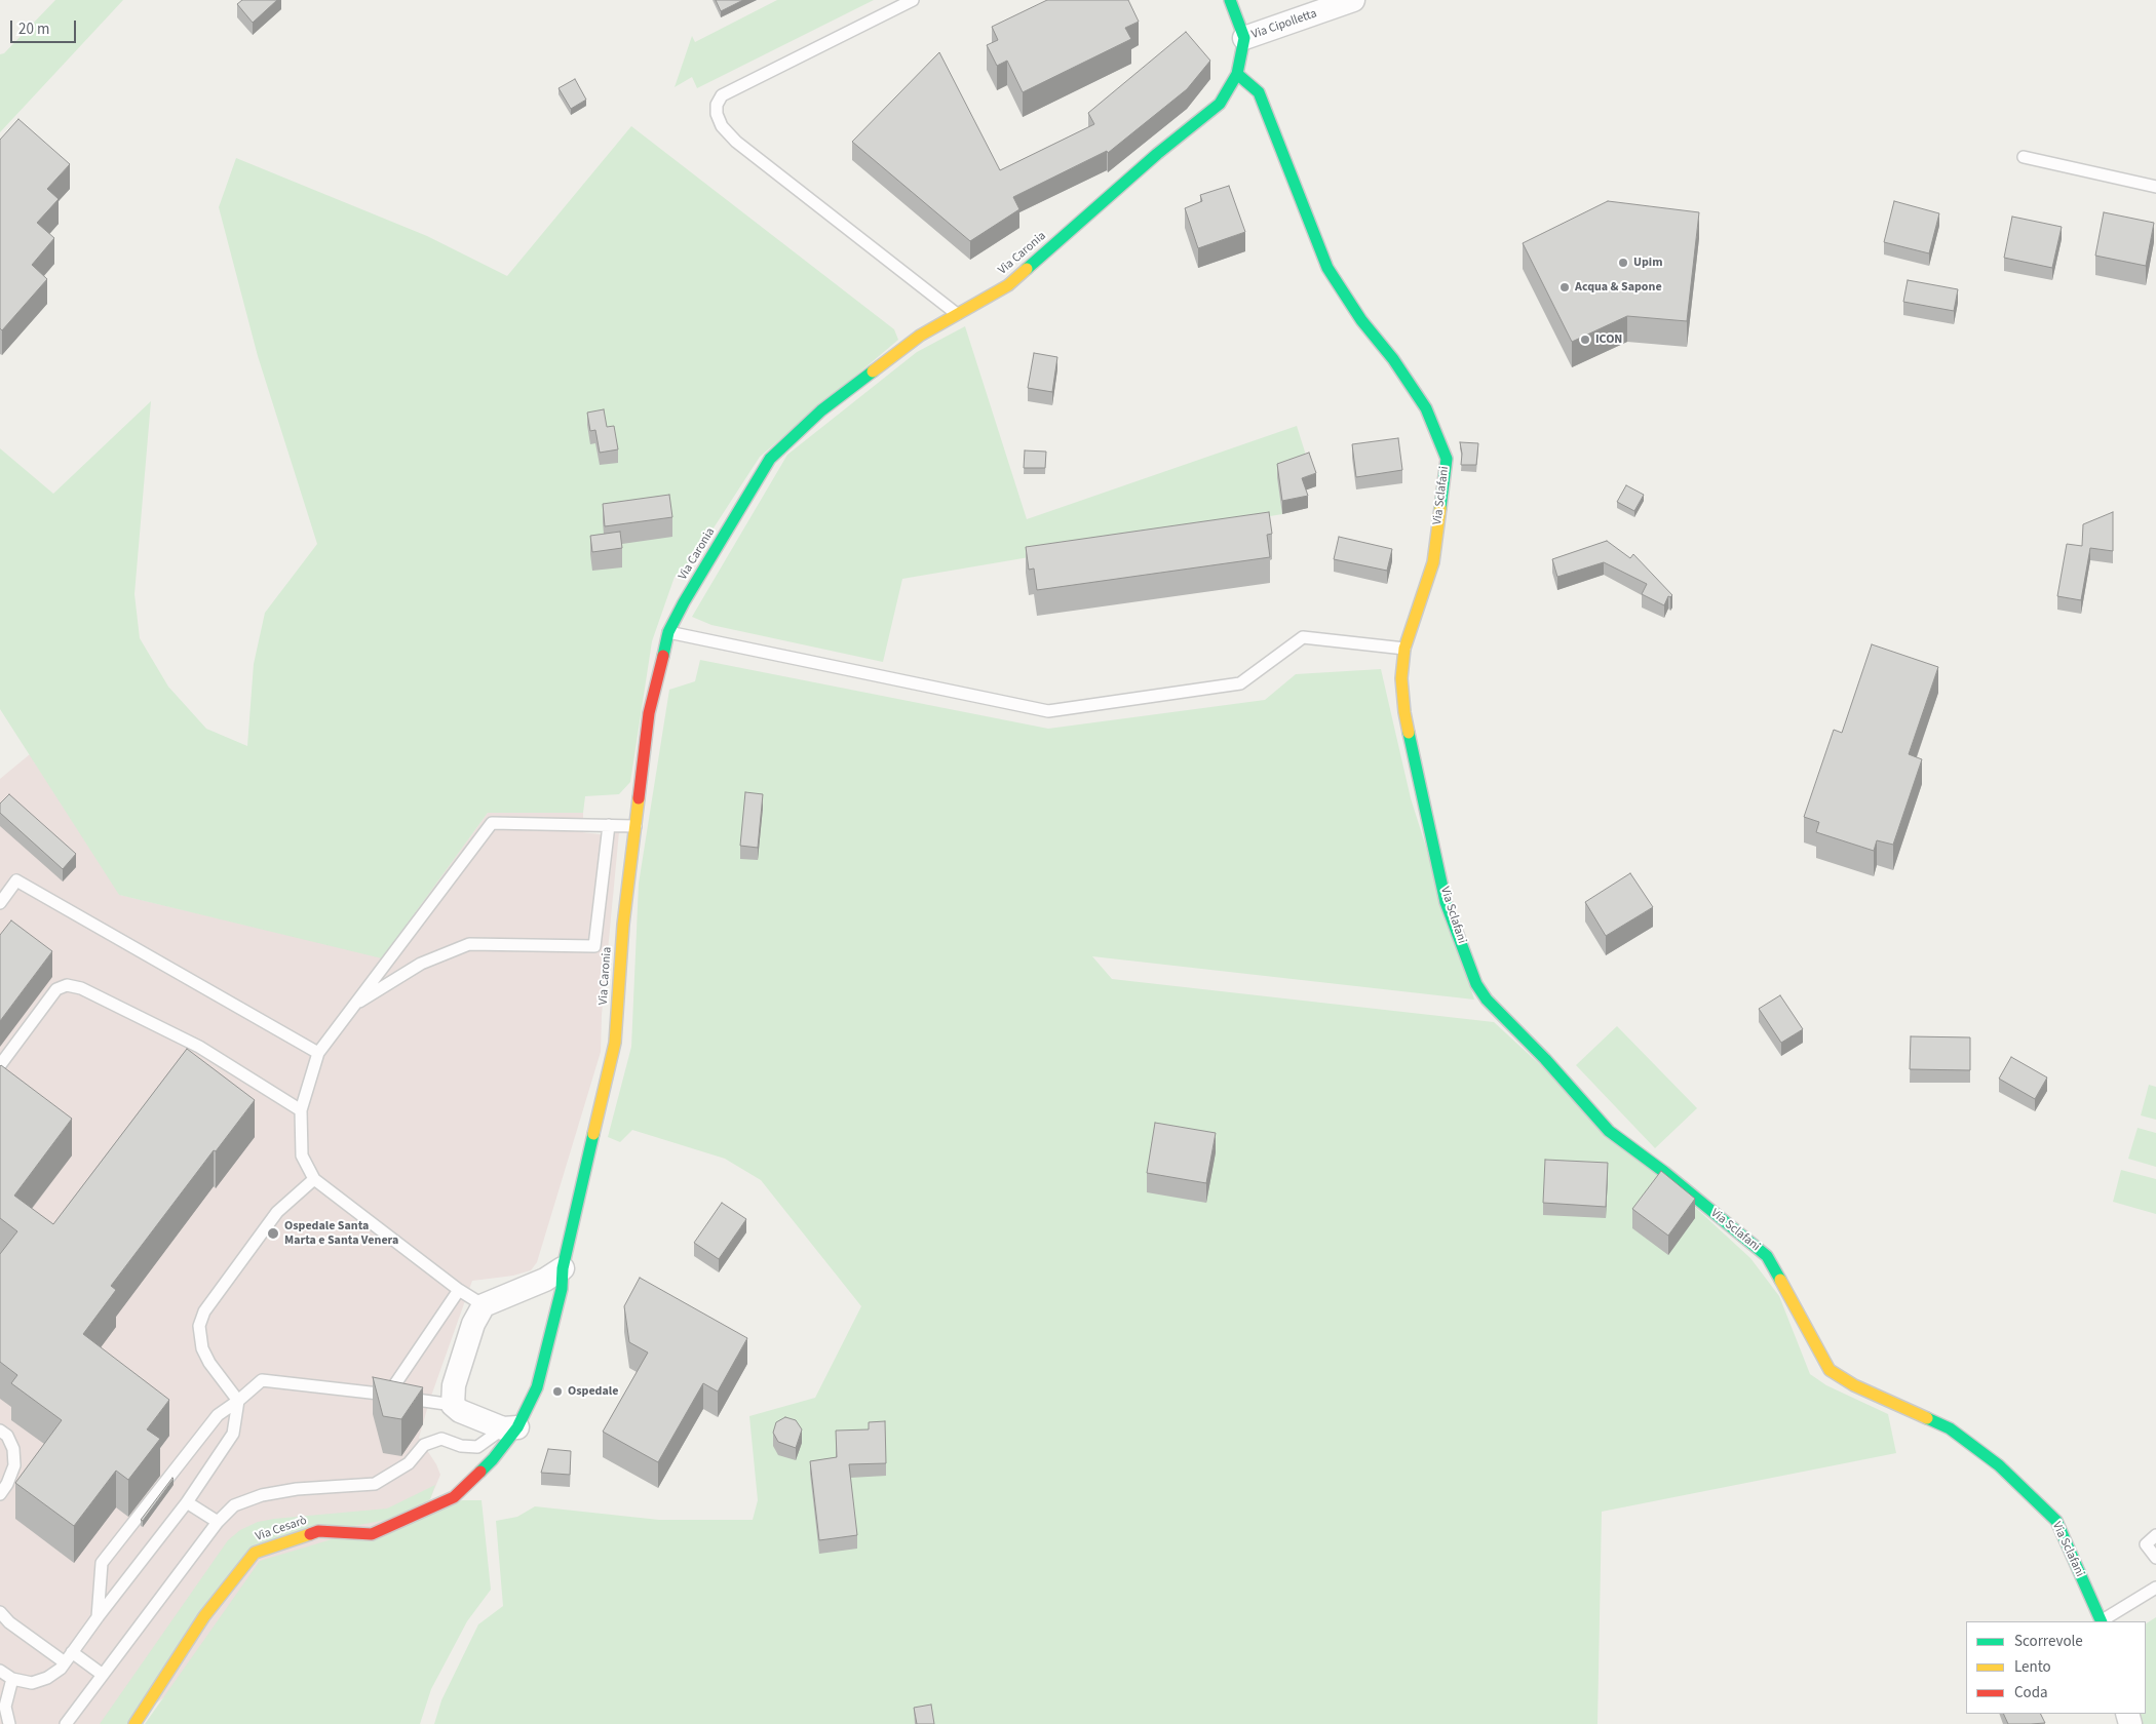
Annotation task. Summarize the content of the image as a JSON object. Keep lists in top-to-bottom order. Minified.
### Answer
{"streets":{"street":["Via Cipolletta","Via Caronia","Via Sclafani","Via Cesarò"]},"crossings":[["Via Caronia","Via Sclafani"],["Via Caronia","Via Cesarò"]],"places":["Upim","Acqua & Sapone","ICON","Ospedale Santa Marta e Santa Venera","Ospedale"],"legend":["Scorrevole","Lento","Coda"],"scale_bar":"20 m"}
